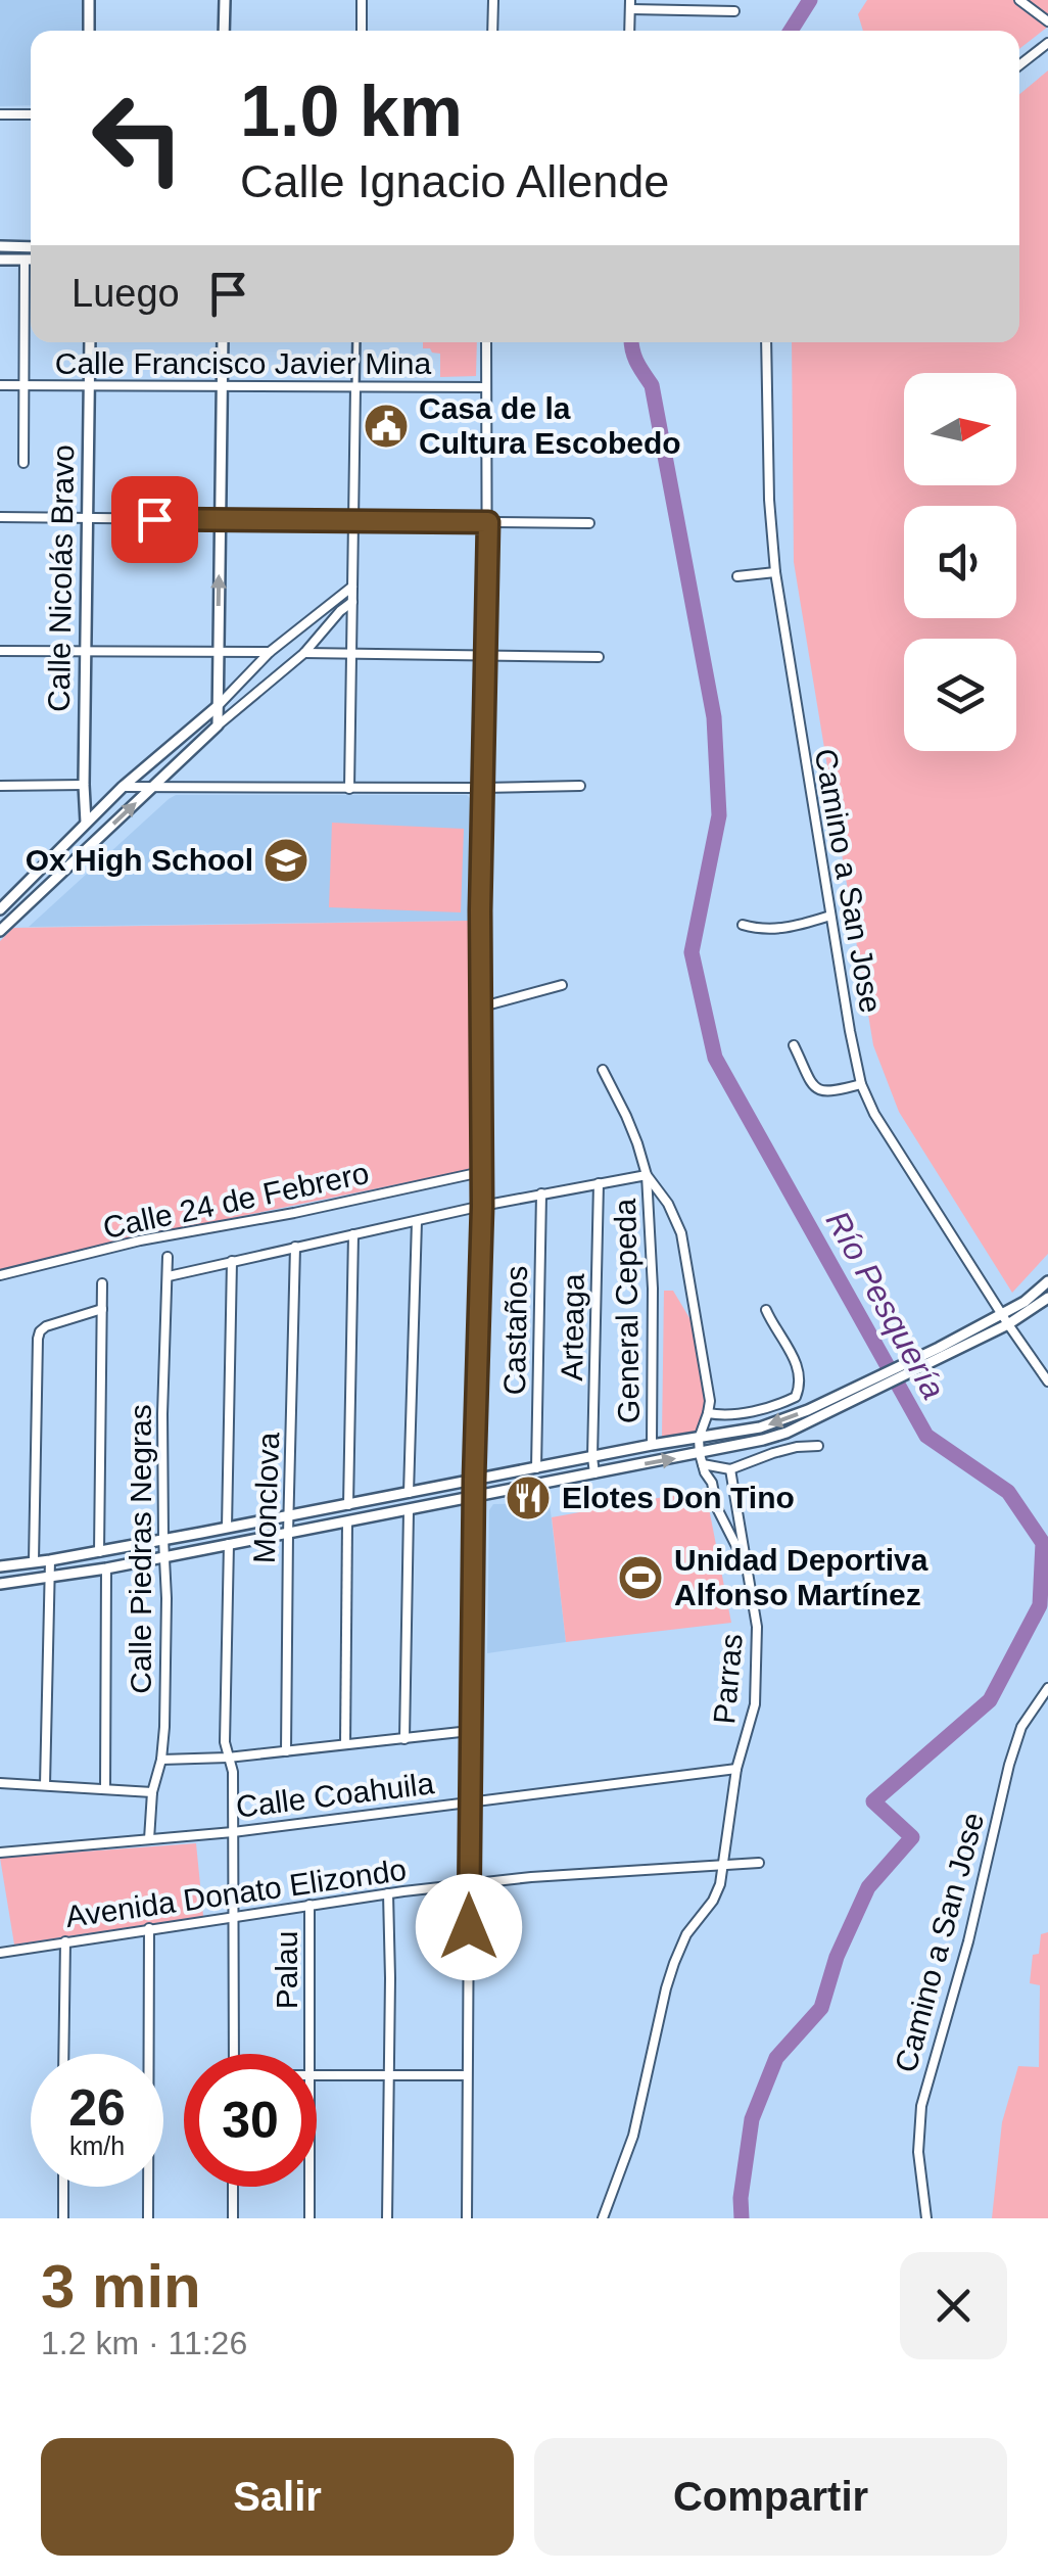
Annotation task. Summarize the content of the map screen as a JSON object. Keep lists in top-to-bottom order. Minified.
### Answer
{"streets":{"street":["Calle Francisco Javier Mina","Calle Nicolás Bravo","Camino a San Jose","Calle 24 de Febrero","General Cepeda","Arteaga","Castaños","Monclova","Calle Piedras Negras","Parras","Calle Coahuila","Avenida Donato Elizondo","Palau"]},"crossings":[["Calle Francisco Javier Mina","Calle Nicolás Bravo"],["General Cepeda","Parras"],["Calle Piedras Negras","Calle Coahuila"],["Parras","Calle Coahuila"],["Parras","Avenida Donato Elizondo"],["Avenida Donato Elizondo","Palau"]],"water":["Río Pesquería"],"places":{"public building":["Casa de la Cultura Escobedo"],"school or university":["Ox High School"],"restaurant":["Elotes Don Tino"],"sports":["Unidad Deportiva Alfonso Martínez"]},"north":"right","page":{"turn":["1.0 km","Calle Ignacio Allende"],"then":"Luego","speed":"26 km/h","limit":"30","heading":["3 min","1.2 km · 11:26"],"buttons":["Salir","Compartir"]}}
